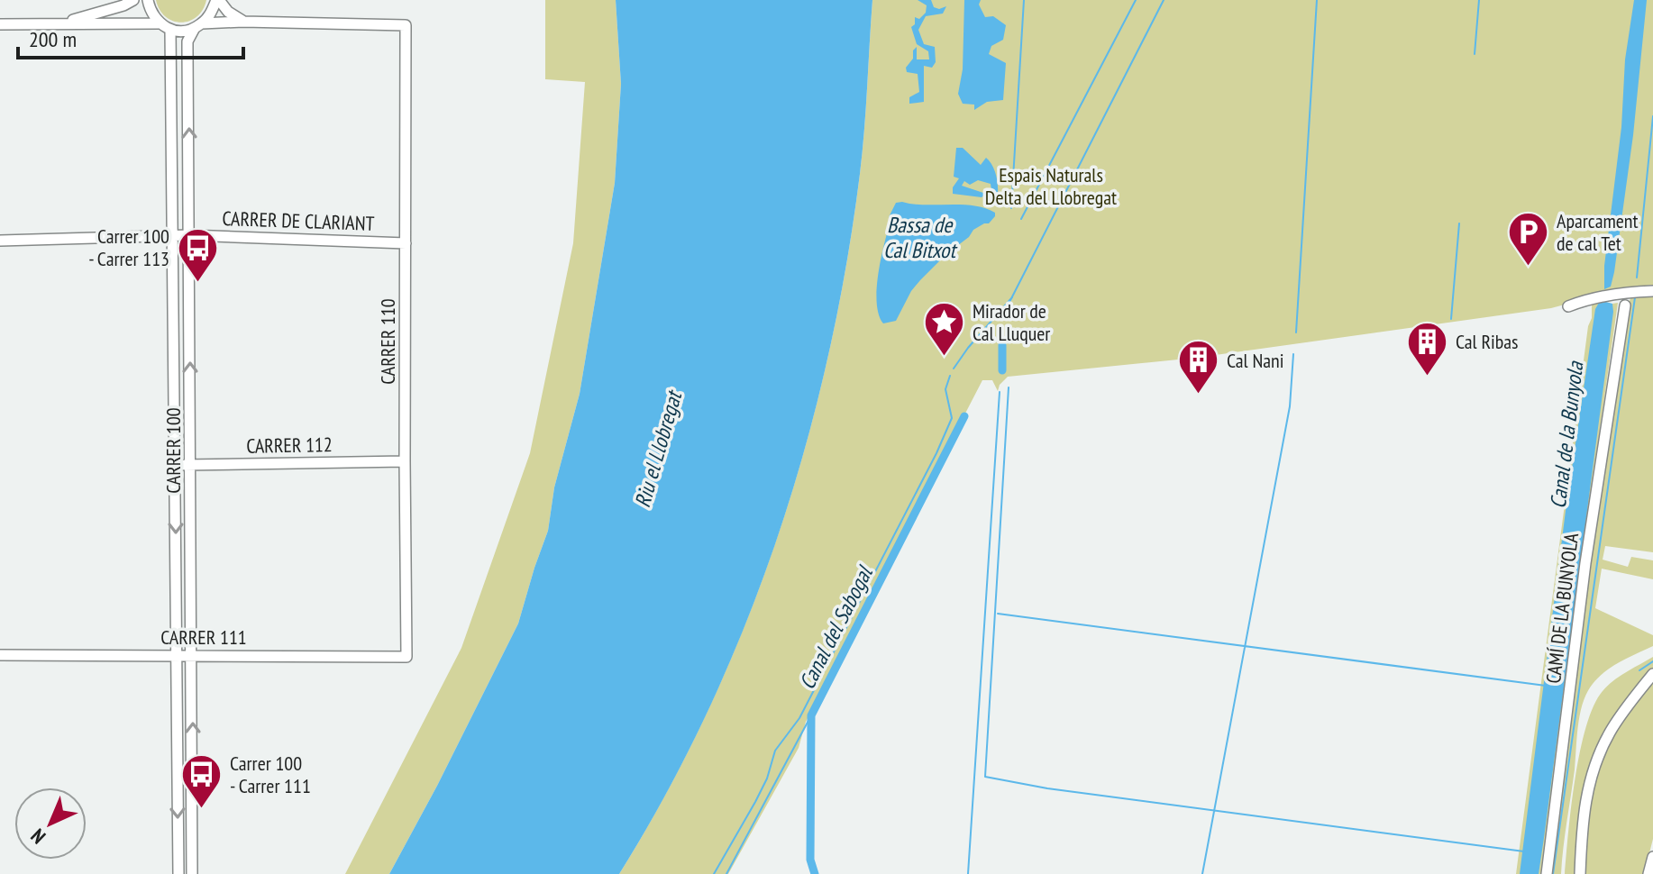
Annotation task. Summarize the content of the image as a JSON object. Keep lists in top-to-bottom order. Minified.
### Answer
{"streets":{"street":["CARRER DE CLARIANT","CARRER 110","CARRER 112","CARRER 100","CAMÍ DE LA BUNYOLA","CARRER 111"]},"crossings":[["CARRER DE CLARIANT","CARRER 110"],["CARRER DE CLARIANT","CARRER 100"],["CARRER 110","CARRER 112"],["CARRER 110","CARRER 111"],["CARRER 112","CARRER 100"],["CARRER 100","CARRER 111"]],"water":["Bassa de Cal Bitxot","Canal de la Bunyola","Riu el Llobregat","Canal del Sabogal"],"parks":["Espais Naturals Delta del Llobregat"],"places":{"parking":["Aparcament de cal Tet"],"bus stop":["Carrer 100 - Carrer 113","Carrer 100 - Carrer 111"],"place":["Mirador de Cal Lluquer"],"building":["Cal Ribas","Cal Nani"]},"scale_bar":"200 m","north":"bottom left"}
